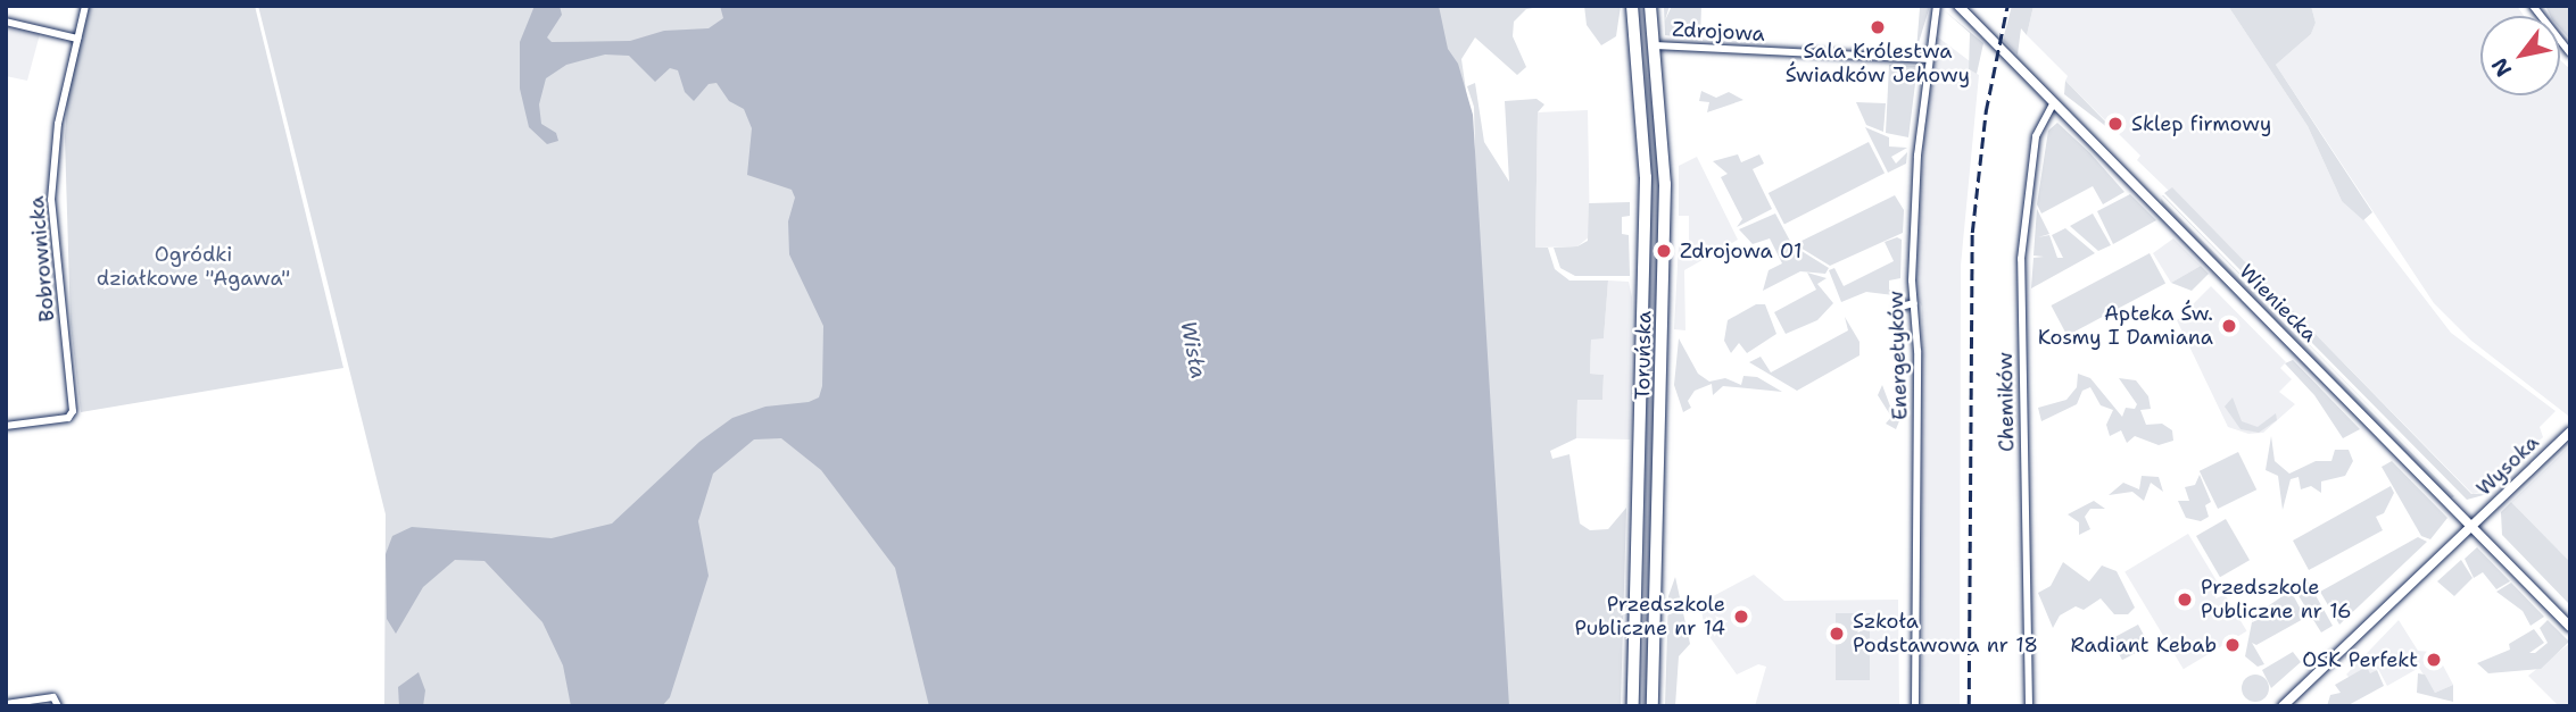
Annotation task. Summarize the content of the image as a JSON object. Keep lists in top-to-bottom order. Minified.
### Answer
{"streets":{"main road":["Toruńska"],"street":["Zdrojowa","Bobrownicka","Wieniecka","Energetyków","Chemików","Wysoka"]},"crossings":[["Zdrojowa","Toruńska"],["Zdrojowa","Energetyków"],["Wieniecka","Chemików"],["Wieniecka","Wysoka"]],"water":["Wisła"],"parks":["Ogródki działkowe \"Agawa\""],"places":["Sala Królestwa Świadków Jehowy","Sklep firmowy","Zdrojowa 01","Apteka Św. Kosmy I Damiana","Przedszkole Publiczne nr 16","Przedszkole Publiczne nr 14","Szkoła Podstawowa nr 18","Radiant Kebab","OSK Perfekt"],"north":"bottom left"}
